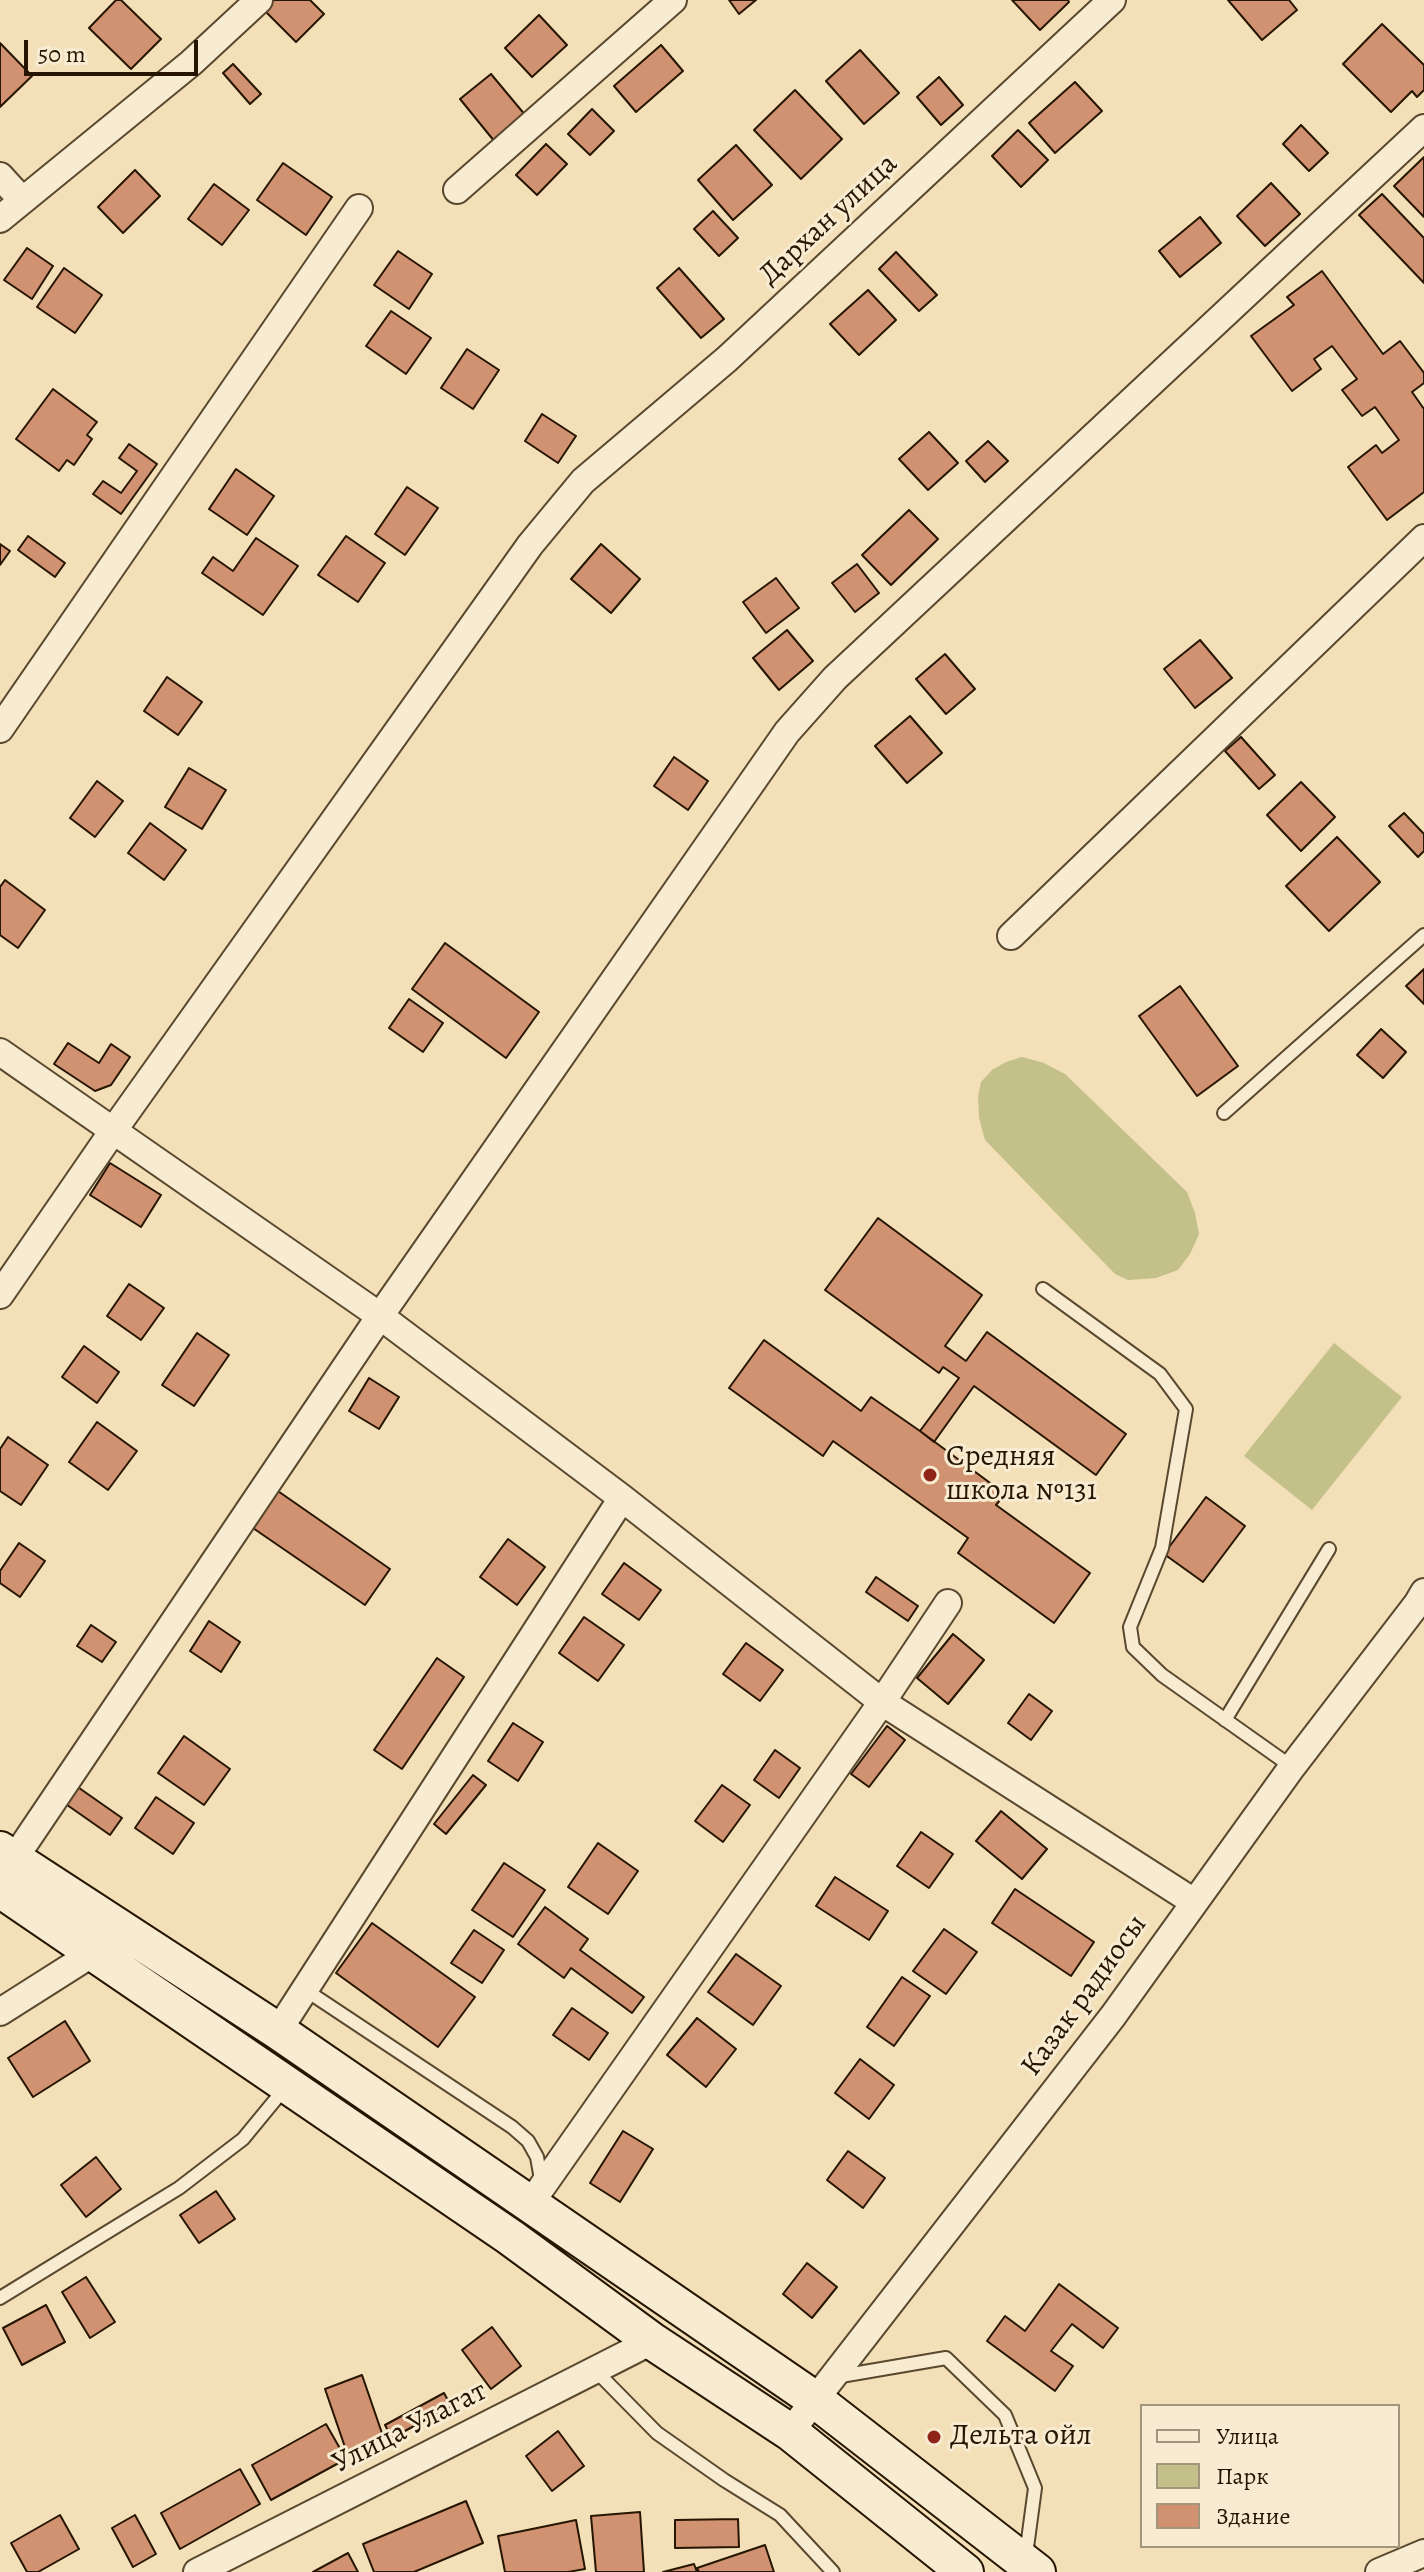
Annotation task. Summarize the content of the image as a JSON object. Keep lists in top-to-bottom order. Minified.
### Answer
{"streets":{"street":["Дархан улица","Казак радиосы","Улица Улагат"]},"places":["Средняя школа №131","Дельта ойл"],"legend":["Улица","Парк","Здание"],"scale_bar":"50 m"}
